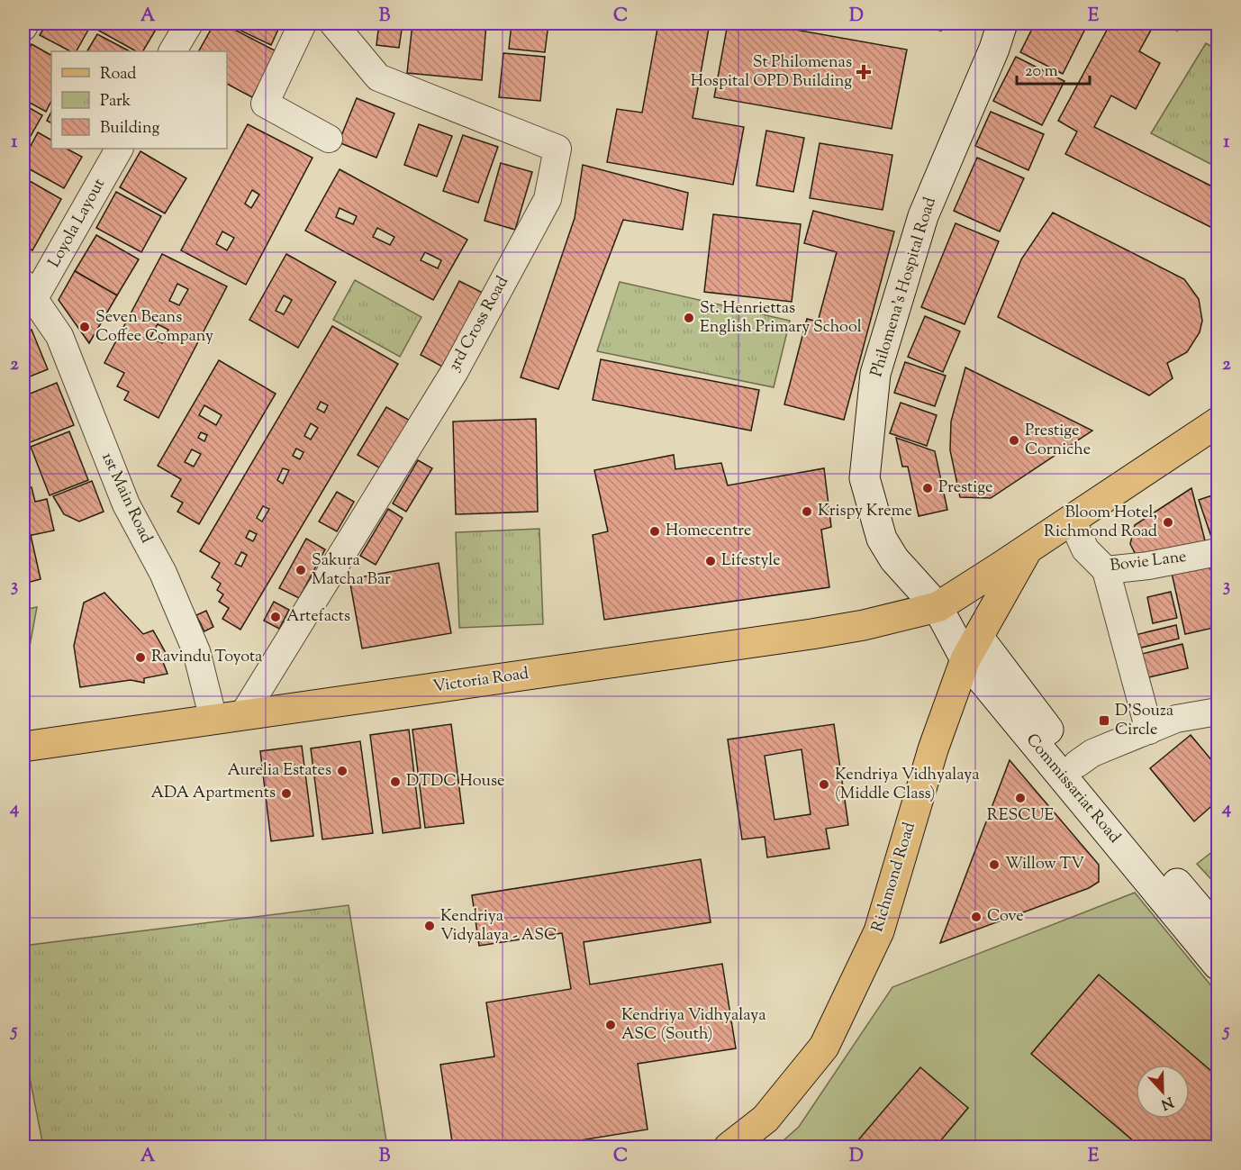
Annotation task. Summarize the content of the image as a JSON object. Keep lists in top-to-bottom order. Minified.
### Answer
{"streets":{"main road":["Philomena's Hospital Road","Victoria Road","Commissariat Road","Richmond Road"],"street":["Loyola Layout","3rd Cross Road","1st Main Road","Bovie Lane"]},"crossings":[["Loyola Layout","1st Main Road"],["Philomena's Hospital Road","Victoria Road"],["Philomena's Hospital Road","Commissariat Road"],["Philomena's Hospital Road","Richmond Road"],["3rd Cross Road","Victoria Road"],["1st Main Road","Victoria Road"],["Bovie Lane","Richmond Road"],["Victoria Road","Commissariat Road"],["Victoria Road","Richmond Road"],["Commissariat Road","Richmond Road"]],"places":{"health":["St Philomenas Hospital OPD Building"],"other":["St. Henriettas English Primary School","Seven Beans Coffee Company","Prestige Corniche","Prestige","Krispy Kreme","Bloom Hotel, Richmond Road","Homecentre","Lifestyle","Sakura Matcha Bar","Artefacts","Ravindu Toyota","Aurelia Estates","DTDC House","Kendriya Vidhyalaya (Middle Class)","ADA Apartments","RESCUE","Willow TV","Cove","Kendriya Vidyalaya - ASC","Kendriya Vidhyalaya ASC (South)"],"transit":["D'Souza Circle"]},"legend":["Road","Park","Building"],"scale_bar":"20 m","north":"bottom","grid":{"columns":["A","B","C","D","E"],"rows":["1","2","3","4","5"]}}
